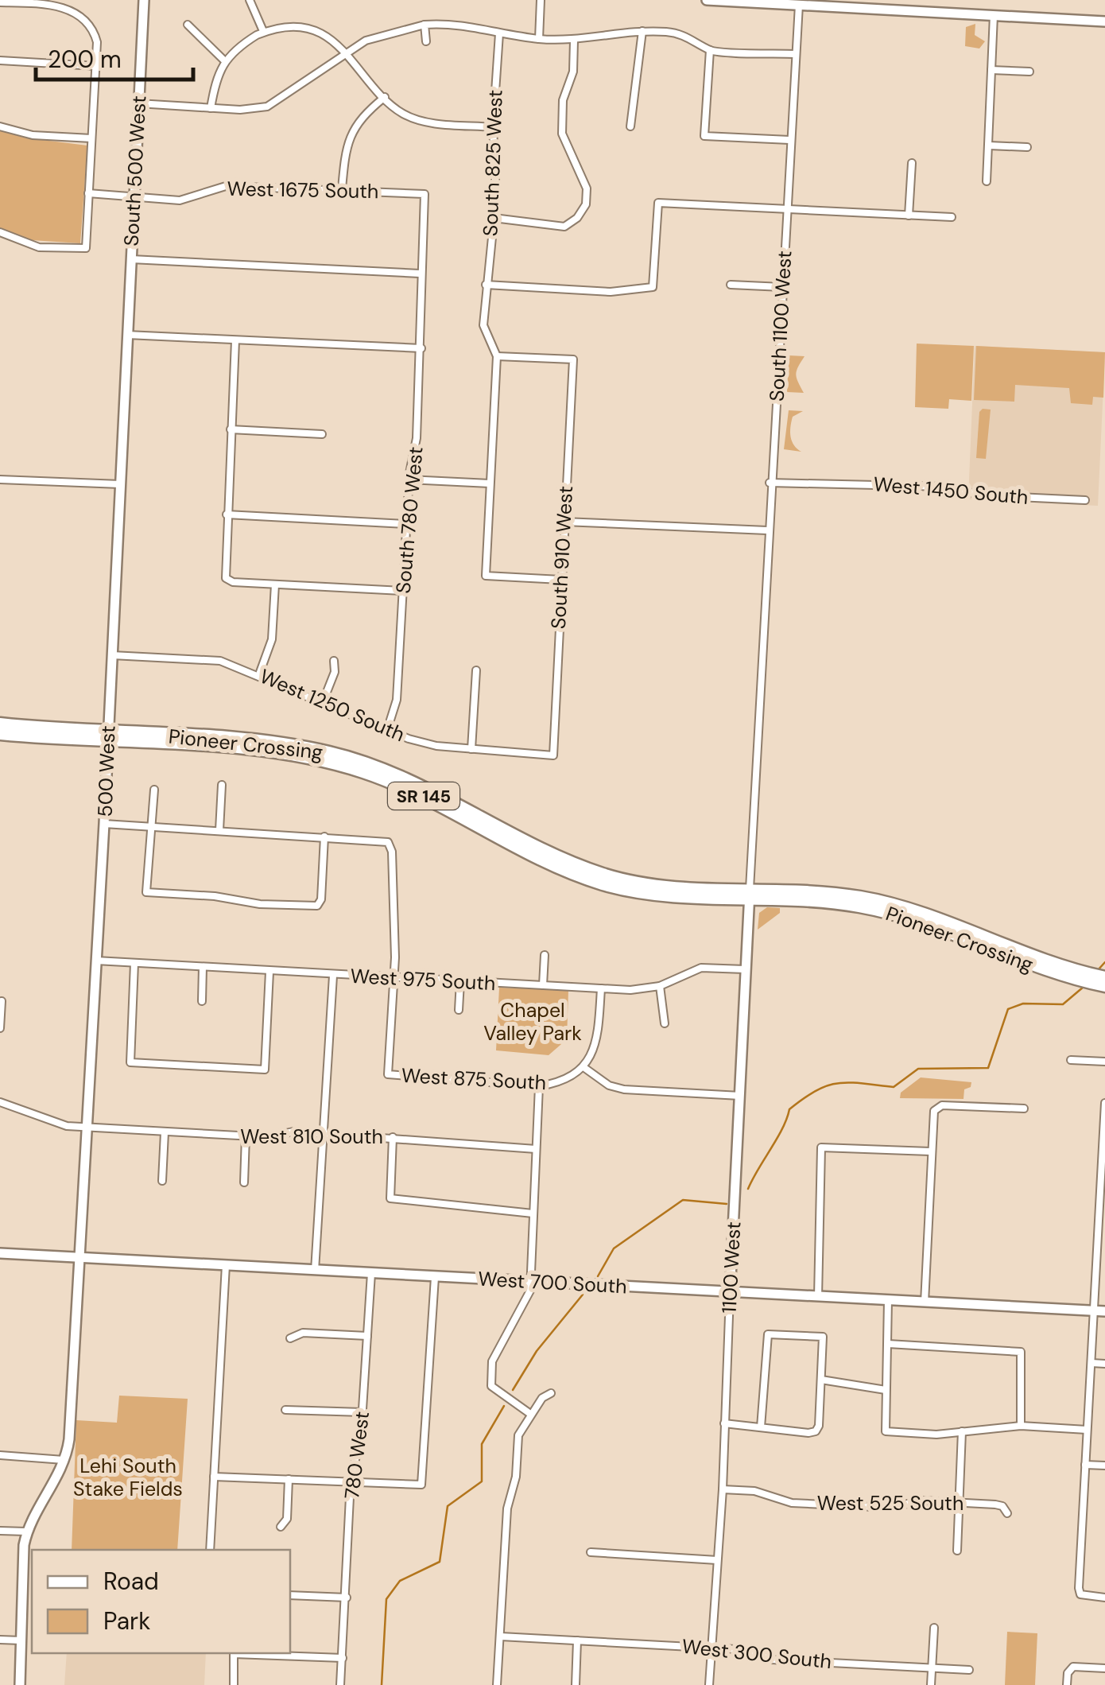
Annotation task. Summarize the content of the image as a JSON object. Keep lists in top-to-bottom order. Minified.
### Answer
{"streets":{"highway":["Pioneer Crossing","SR 145"],"street":["South 825 West","South 500 West","West 1675 South","South 1100 West","West 1450 South","South 780 West","South 910 West","West 1250 South","500 West","West 975 South","West 875 South","West 810 South","1100 West","West 700 South","780 West","West 525 South","West 300 South"]},"crossings":[["South 825 West","South 910 West"],["South 500 West","West 1675 South"],["South 500 West","500 West"],["West 1675 South","South 780 West"],["South 1100 West","West 1450 South"],["South 1100 West","1100 West"],["South 780 West","West 1250 South"],["South 910 West","West 1250 South"],["West 1250 South","500 West"],["Pioneer Crossing","500 West"],["Pioneer Crossing","1100 West"],["500 West","West 975 South"],["500 West","West 810 South"],["West 975 South","West 875 South"],["West 975 South","1100 West"],["1100 West","West 700 South"],["1100 West","West 525 South"],["1100 West","West 300 South"],["West 700 South","780 West"]],"parks":["Chapel Valley Park","Lehi South Stake Fields"],"legend":["Road","Park"],"scale_bar":"200 m"}
